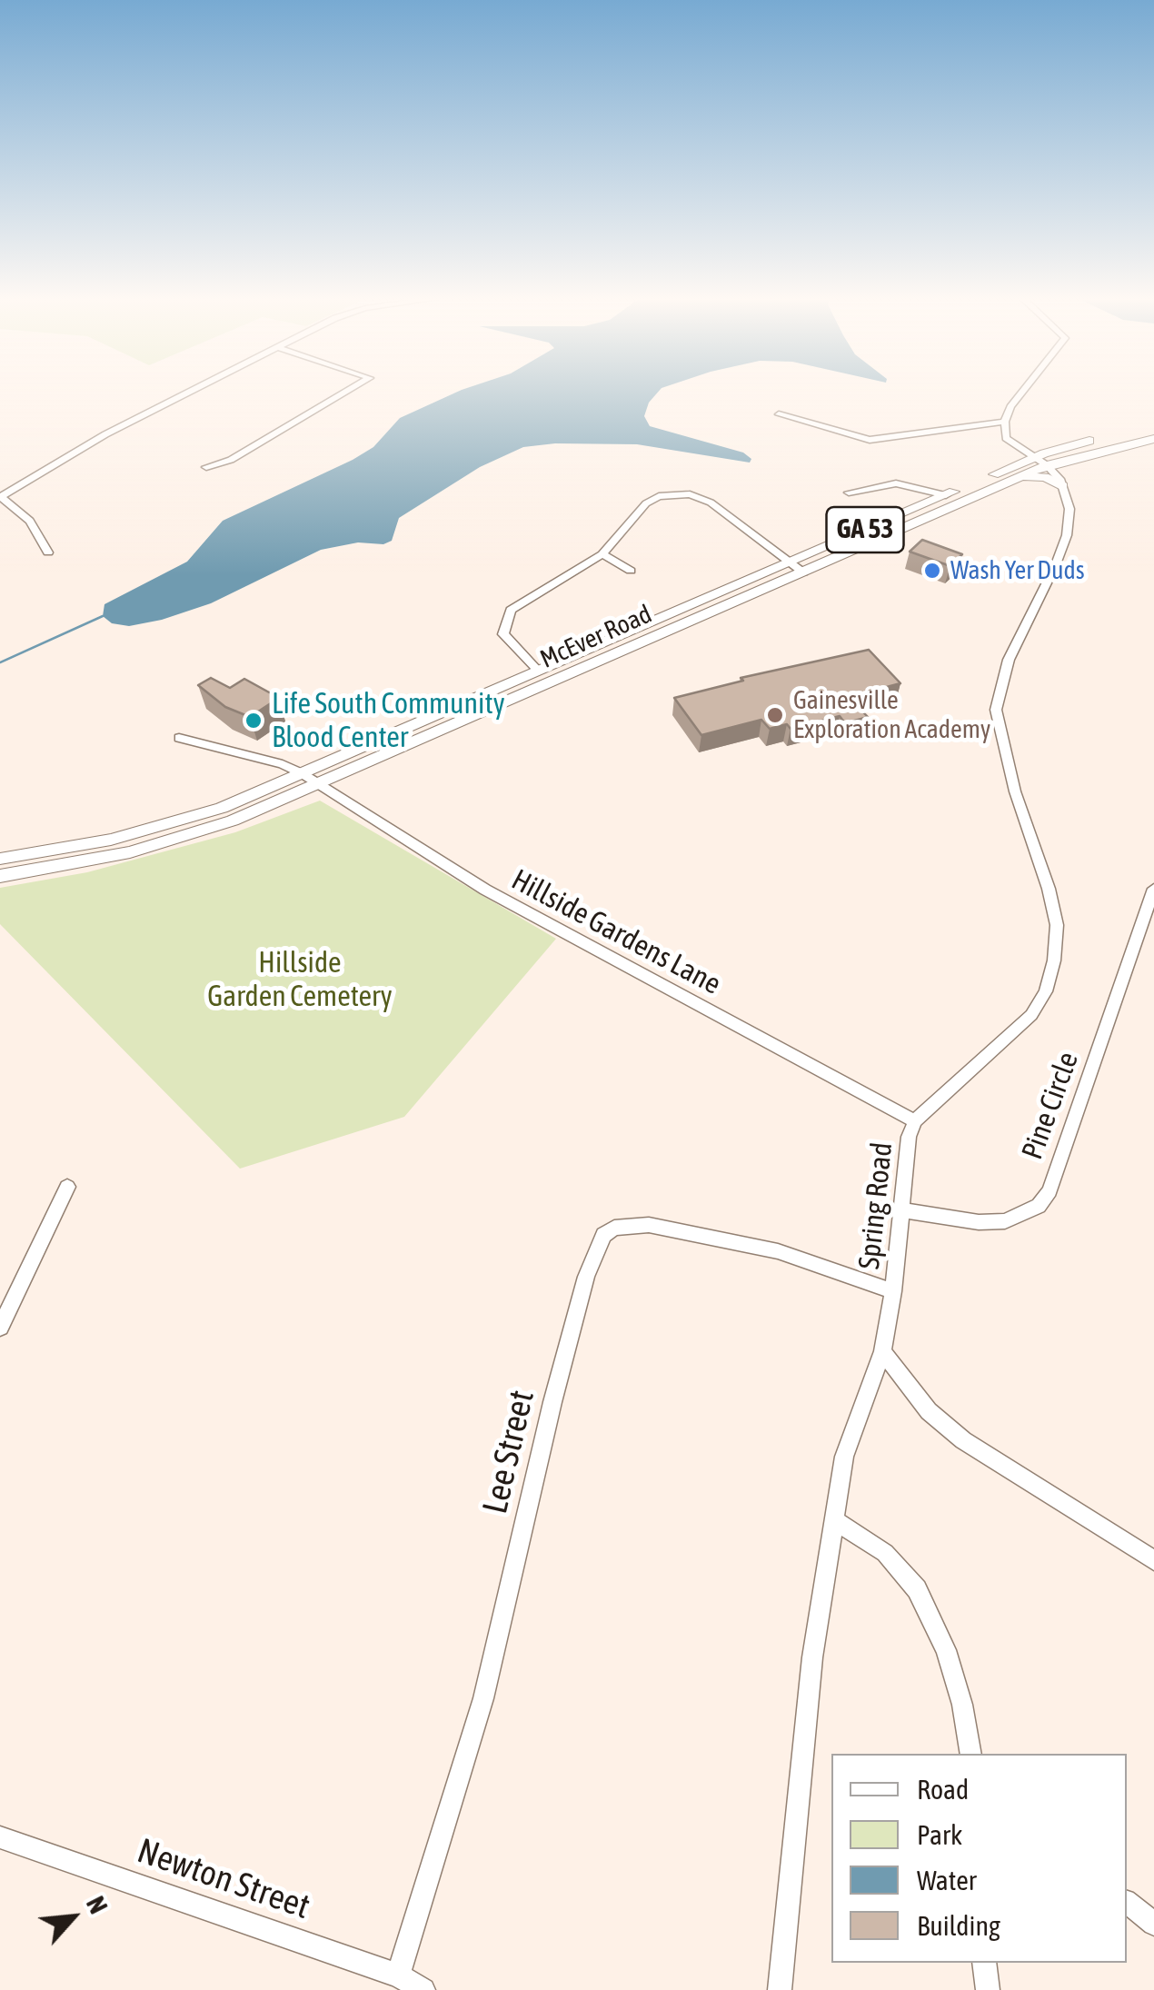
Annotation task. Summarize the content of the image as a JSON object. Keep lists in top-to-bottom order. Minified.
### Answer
{"streets":{"main road":["GA 53","McEver Road"],"street":["Hillside Gardens Lane","Pine Circle","Spring Road","Lee Street","Newton Street"]},"crossings":[["McEver Road","Hillside Gardens Lane"],["Hillside Gardens Lane","Spring Road"],["Pine Circle","Spring Road"],["Spring Road","Lee Street"],["Lee Street","Newton Street"]],"parks":["Hillside Garden Cemetery"],"places":["Wash Yer Duds","Gainesville Exploration Academy","Life South Community Blood Center"],"legend":["Road","Park","Water","Building"],"north":"top right"}
